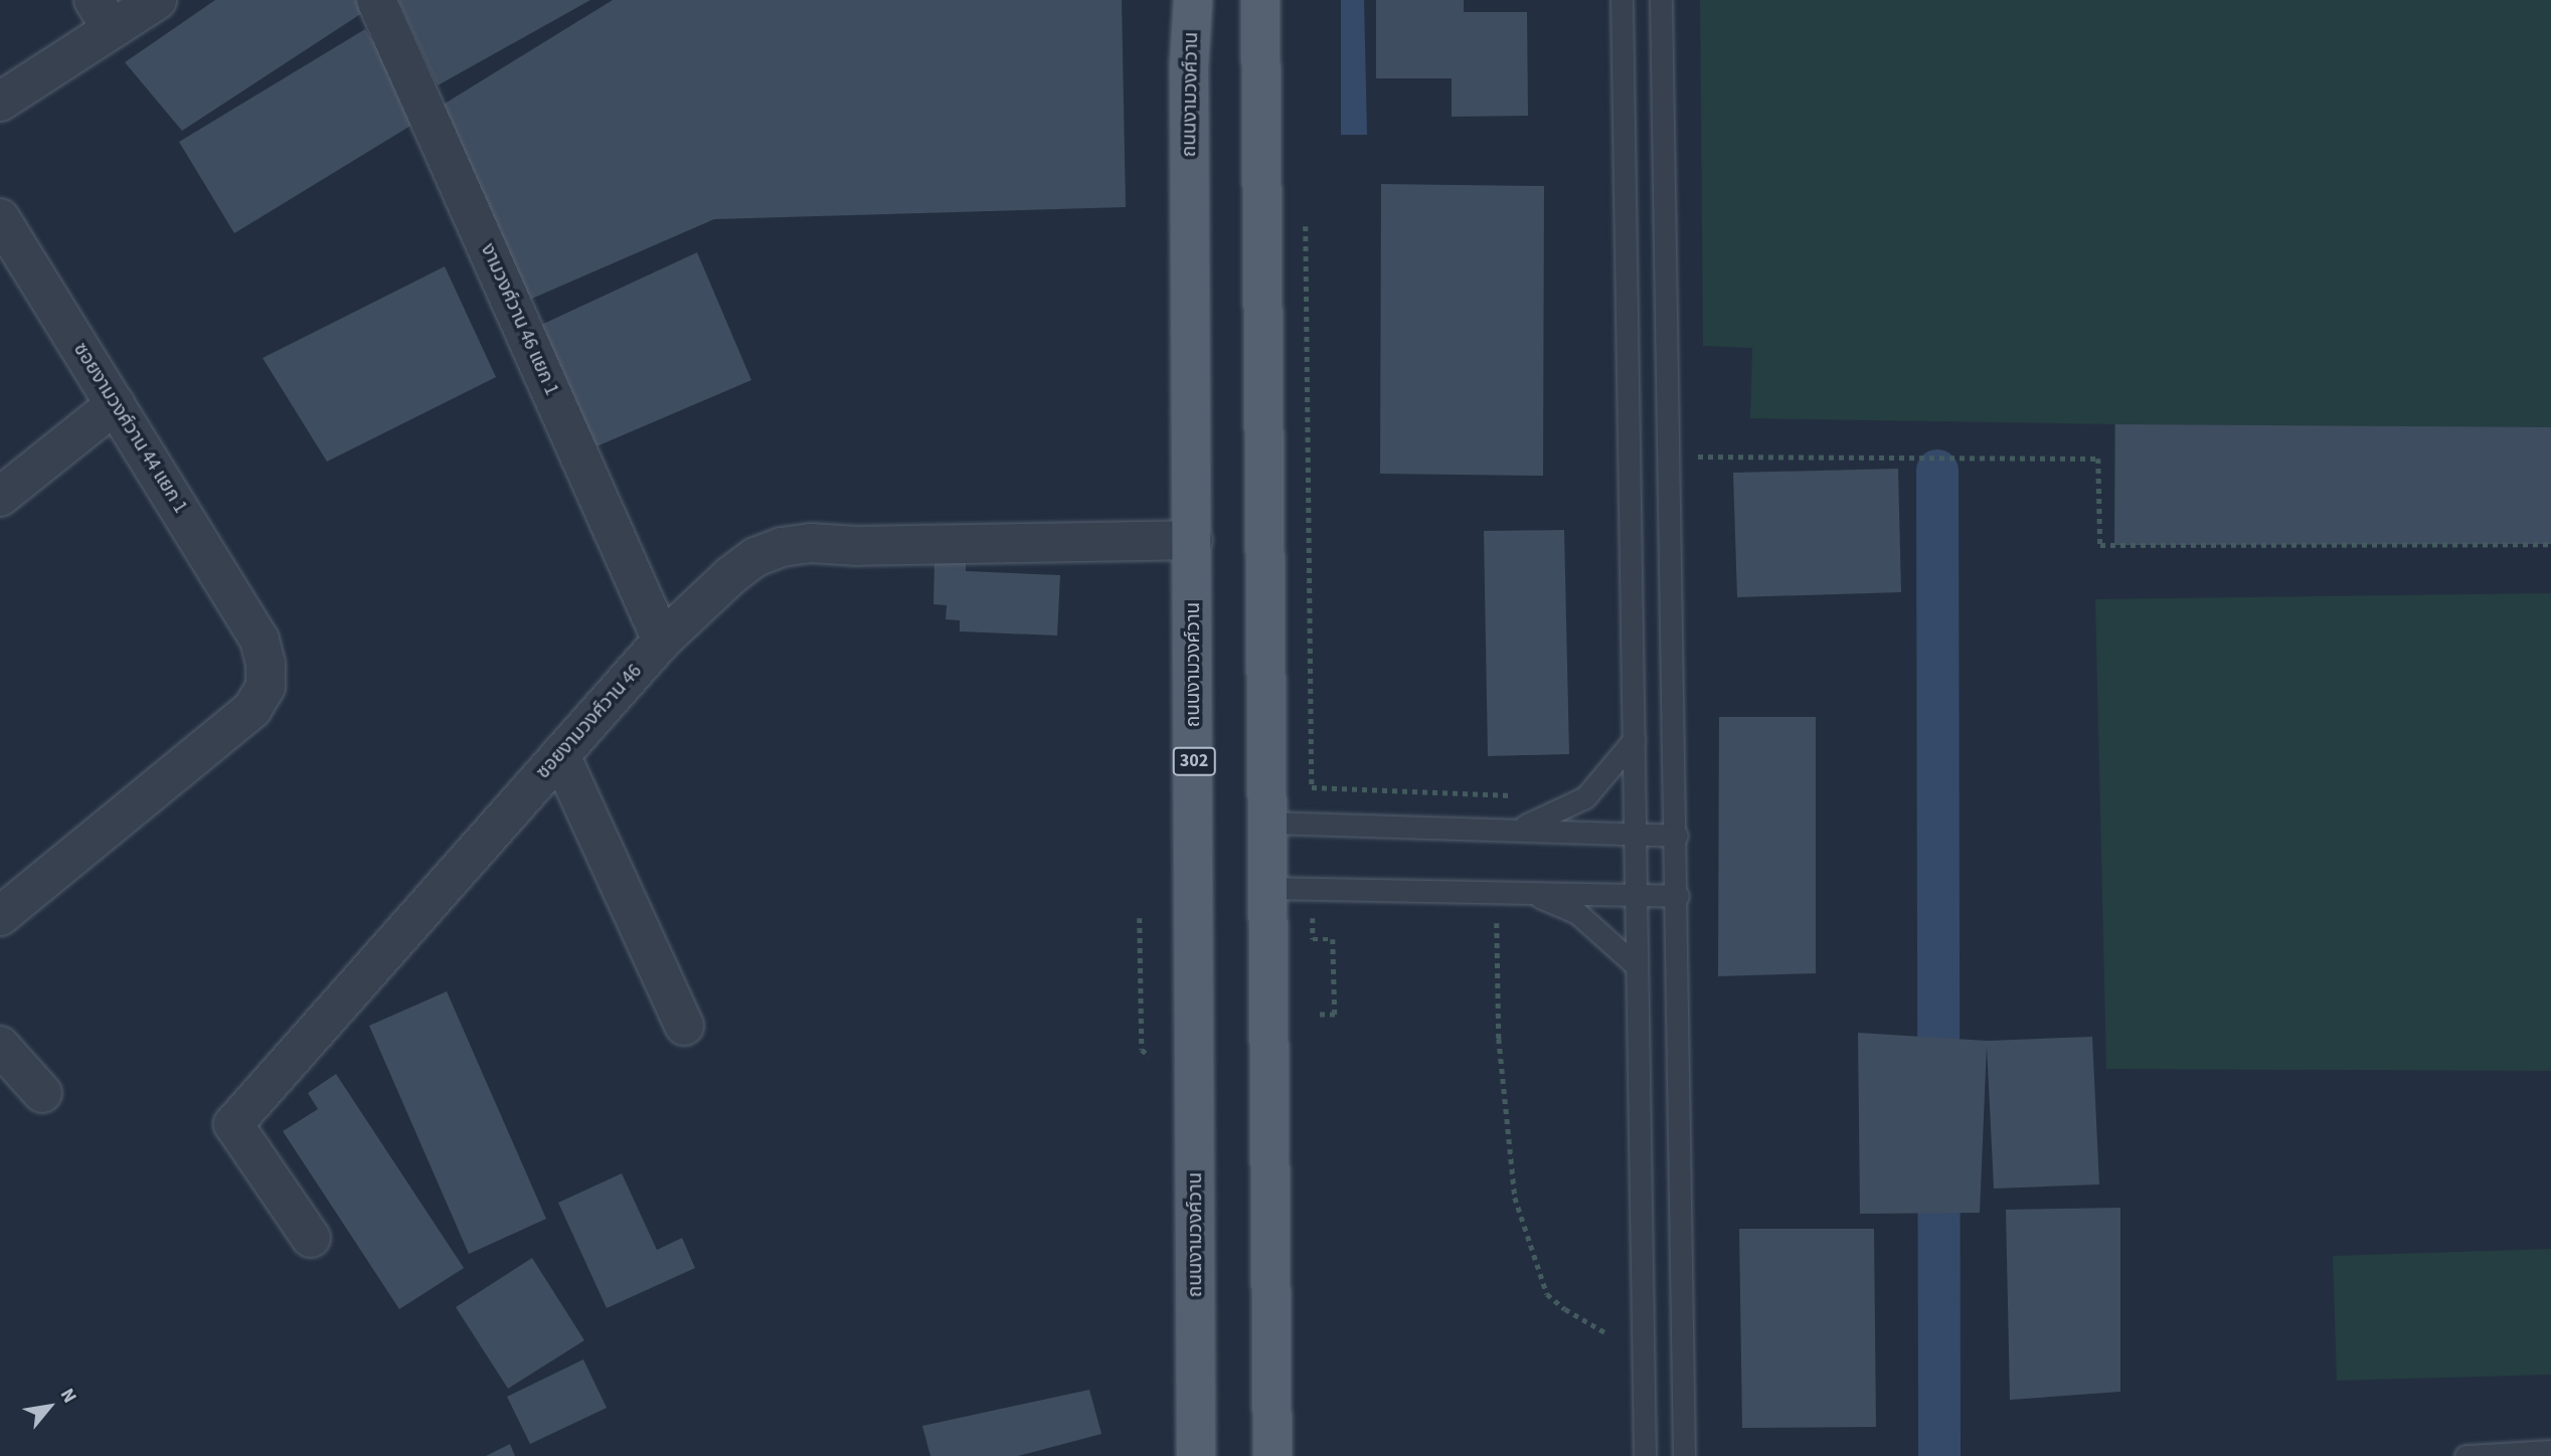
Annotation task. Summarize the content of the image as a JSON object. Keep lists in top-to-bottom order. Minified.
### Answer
{"streets":{"main road":["ถนนงามวงศ์วาน","302"],"street":["งามวงศ์วาน 46 แยก 1","ซอยงามวงศ์วาน 44 แยก 1","ซอยงามวงศ์วาน 46"]},"crossings":[["ถนนงามวงศ์วาน","ซอยงามวงศ์วาน 46"],["งามวงศ์วาน 46 แยก 1","ซอยงามวงศ์วาน 46"]],"north":"top right"}
